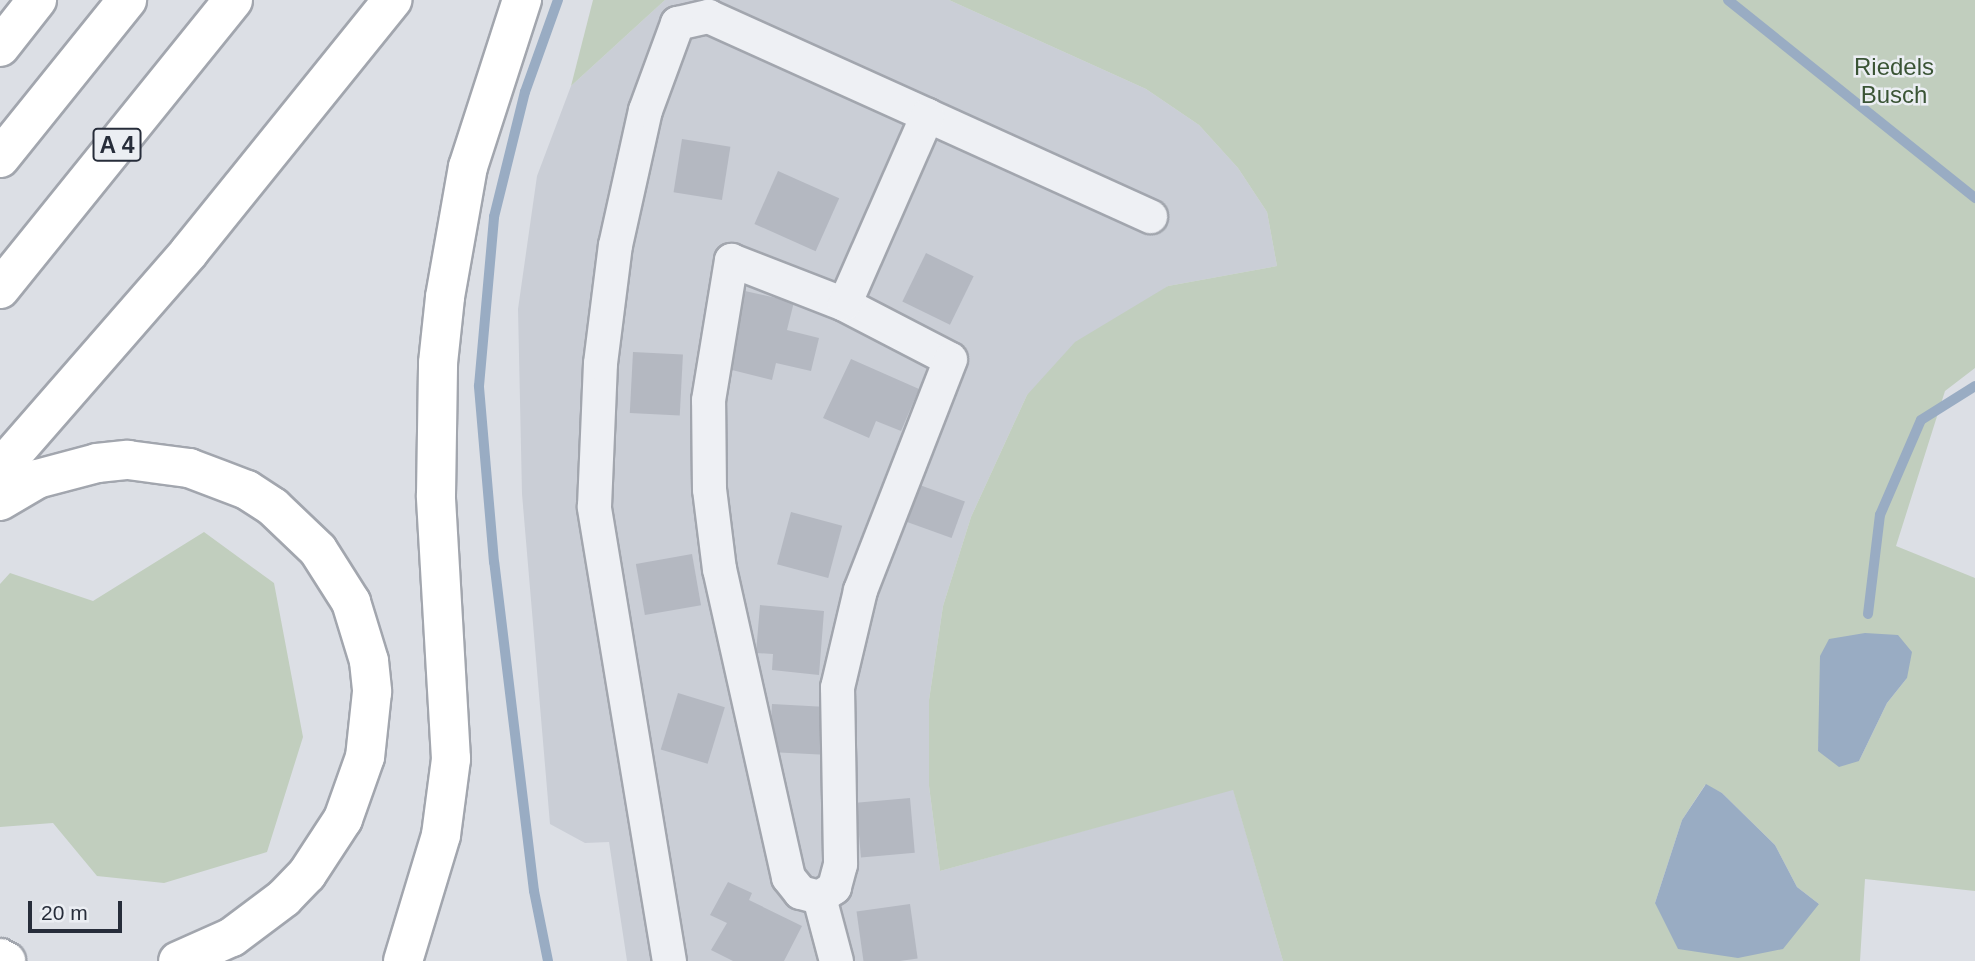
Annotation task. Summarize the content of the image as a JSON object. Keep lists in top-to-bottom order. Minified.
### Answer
{"streets":{"highway":["A 4"]},"parks":["Riedels Busch"],"scale_bar":"20 m"}
